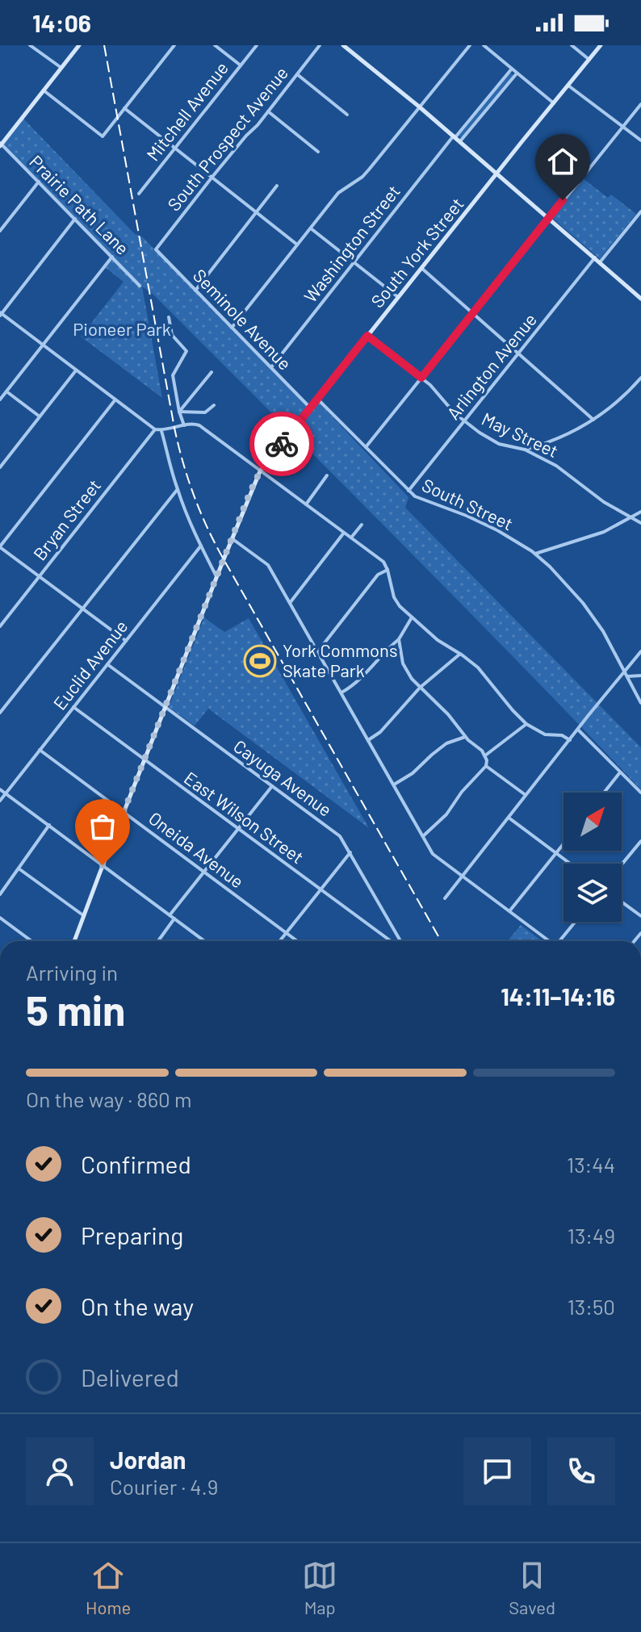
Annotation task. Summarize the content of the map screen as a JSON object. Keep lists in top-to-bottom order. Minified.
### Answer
{"streets":{"main road":["South York Street"],"street":["Mitchell Avenue","South Prospect Avenue","Prairie Path Lane","Washington Street","Seminole Avenue","Arlington Avenue","May Street","South Street","Bryan Street","Euclid Avenue","Cayuga Avenue","East Wilson Street","Oneida Avenue"]},"crossings":[["South Prospect Avenue","Seminole Avenue"],["Washington Street","Seminole Avenue"],["South York Street","Seminole Avenue"],["South York Street","May Street"],["South York Street","South Street"],["South York Street","Cayuga Avenue"],["South York Street","East Wilson Street"],["South York Street","Oneida Avenue"],["Arlington Avenue","May Street"],["Arlington Avenue","South Street"],["Euclid Avenue","Cayuga Avenue"],["Euclid Avenue","East Wilson Street"],["Euclid Avenue","Oneida Avenue"]],"parks":["Pioneer Park"],"places":{"sports":["York Commons Skate Park"]},"north":"top right","page":{"status":"14:06","heading":["5 min","Arriving in","14:11–14:16"],"panel":["Jordan","Courier · 4.9"],"bar":"On the way · 860 m","list":[["Confirmed","13:44"],["Preparing","13:49"],["On the way","13:50"],"Delivered"],"tabs":["Home","Map","Saved"]}}
